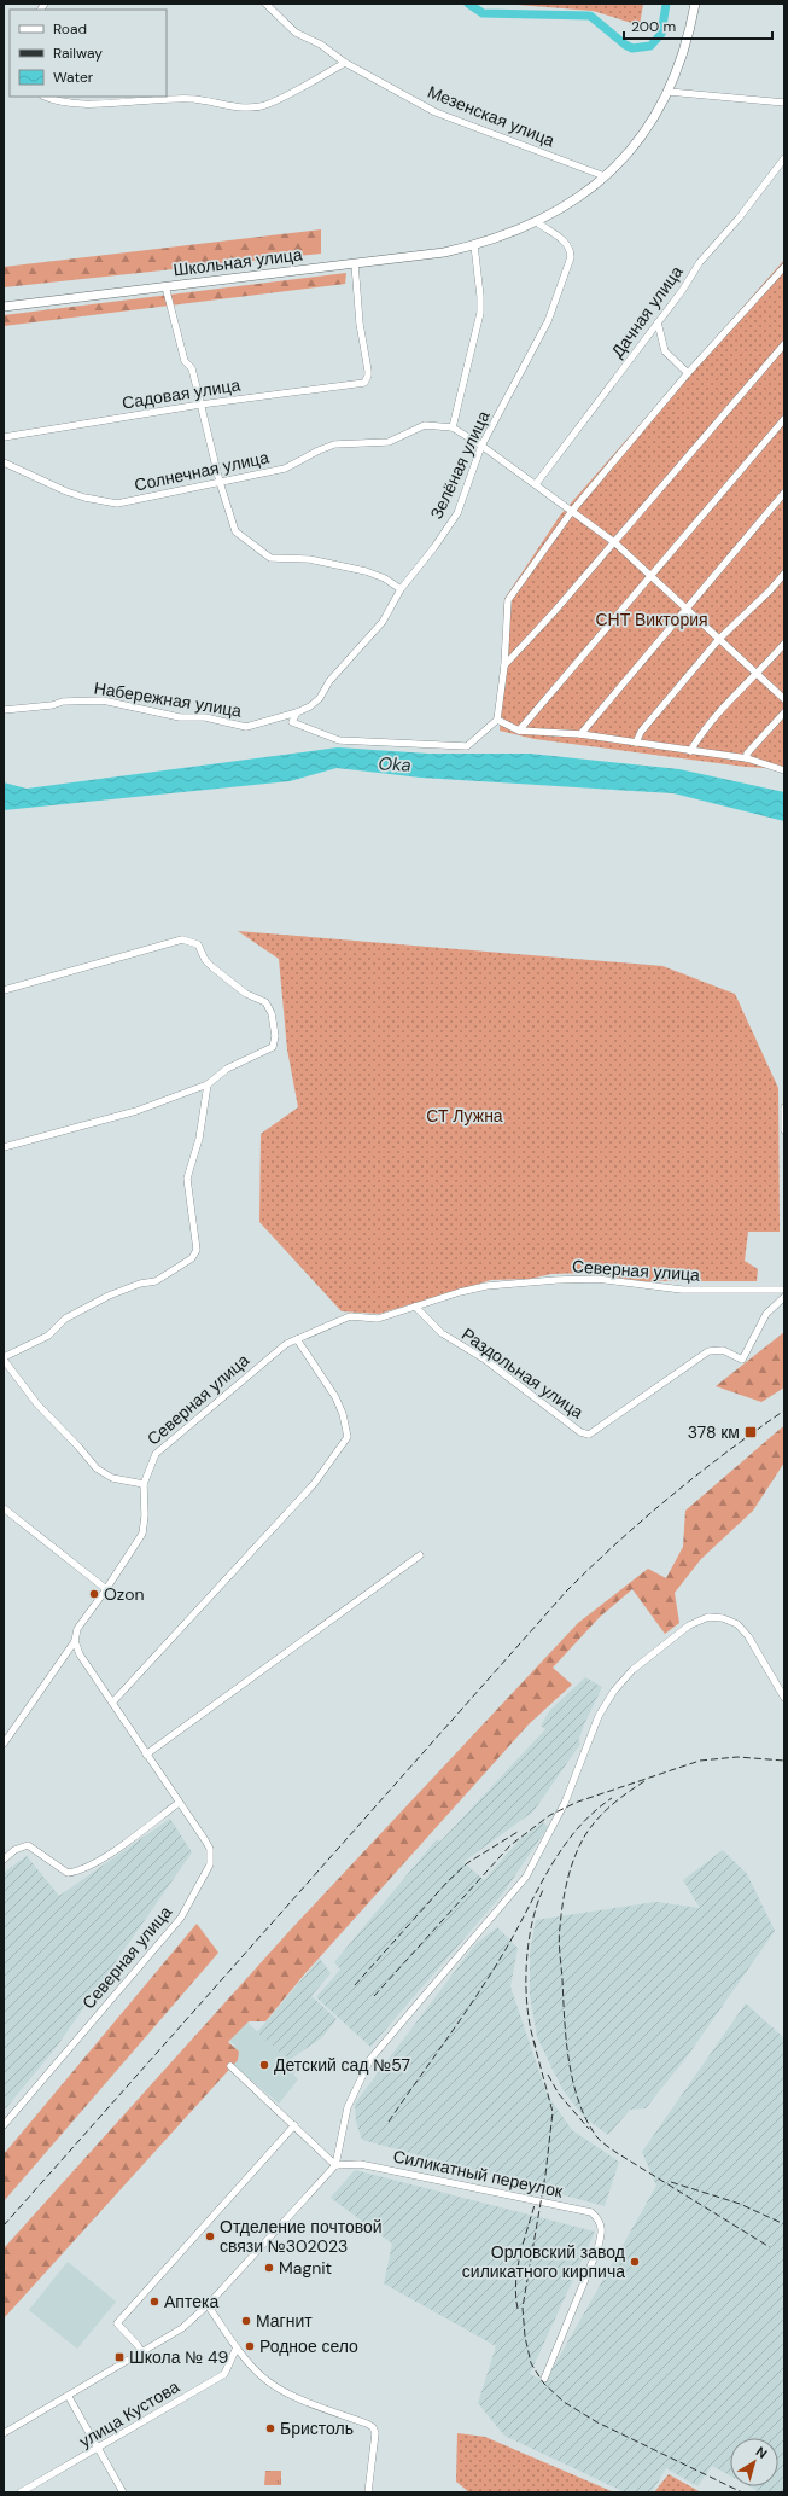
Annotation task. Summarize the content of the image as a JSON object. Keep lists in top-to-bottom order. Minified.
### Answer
{"streets":{"main road":["Школьная улица"],"street":["Мезенская улица","Дачная улица","Садовая улица","Зелёная улица","Солнечная улица","Набережная улица","Северная улица","Раздольная улица","Силикатный переулок","улица Кустова"]},"crossings":[["Мезенская улица","Школьная улица"],["Школьная улица","Садовая улица"],["Школьная улица","Зелёная улица"],["Зелёная улица","Набережная улица"],["Северная улица","Раздольная улица"]],"water":["Oka"],"parks":["СНТ Виктория","СТ Лужна"],"places":{"transit":["378 км","Школа № 49"],"other":["Ozon","Детский сад №57","Отделение почтовой связи №302023","Орловский завод силикатного кирпича","Magnit","Аптека","Магнит","Родное село","Бристоль"]},"legend":["Road","Railway","Water"],"scale_bar":"200 m","north":"top right"}
